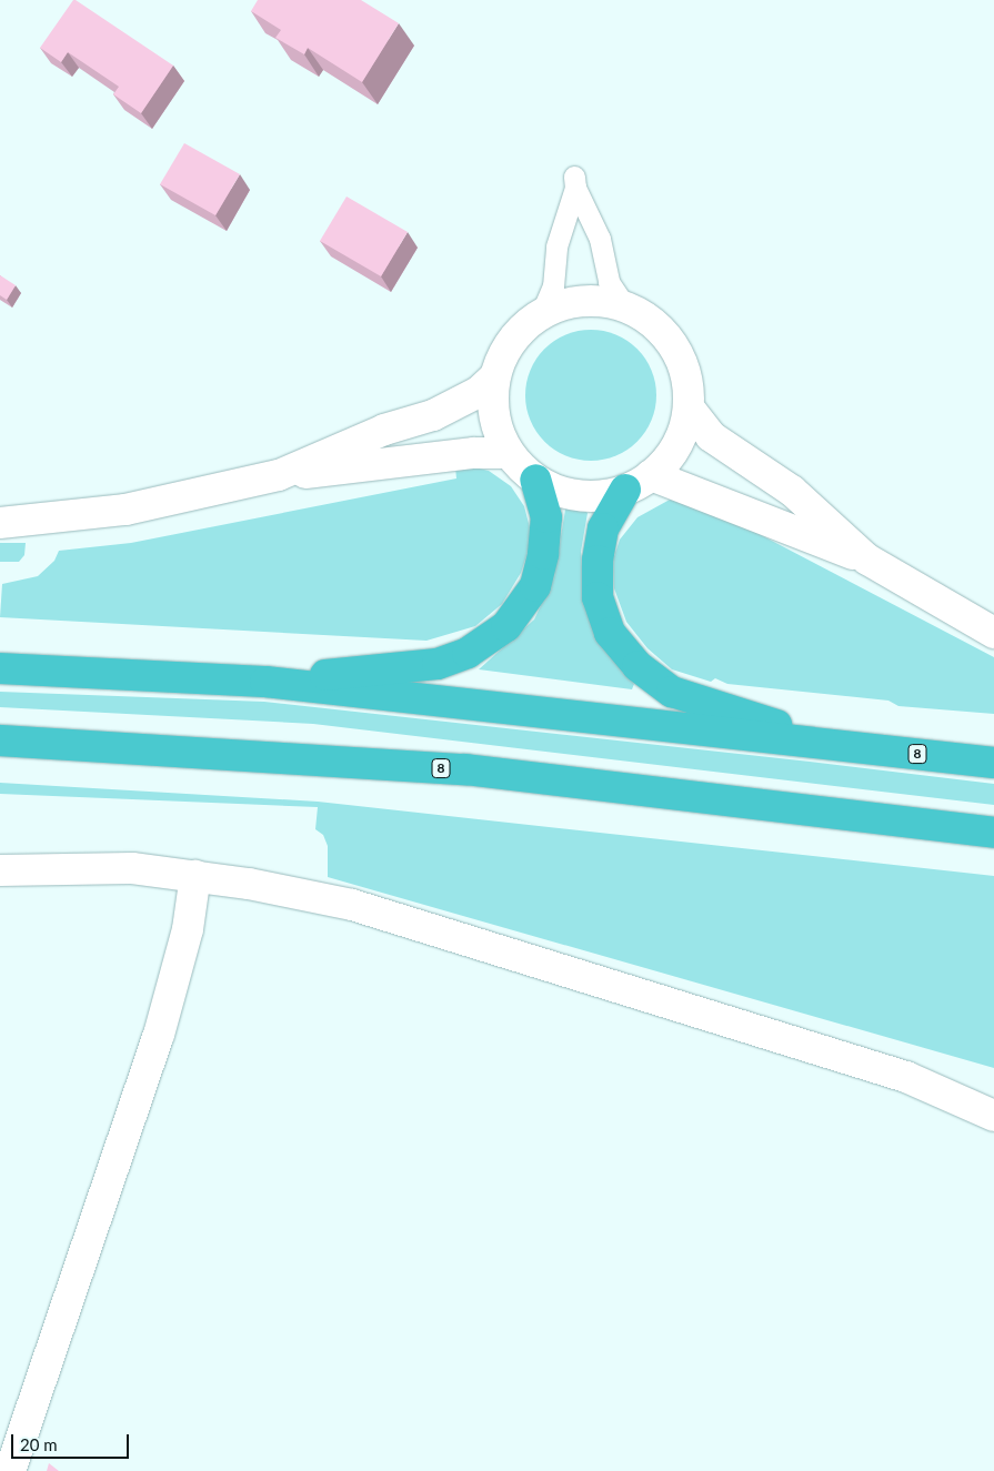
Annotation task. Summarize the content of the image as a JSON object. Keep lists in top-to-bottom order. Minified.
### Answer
{"streets":{"highway":["8"]},"scale_bar":"20 m"}
